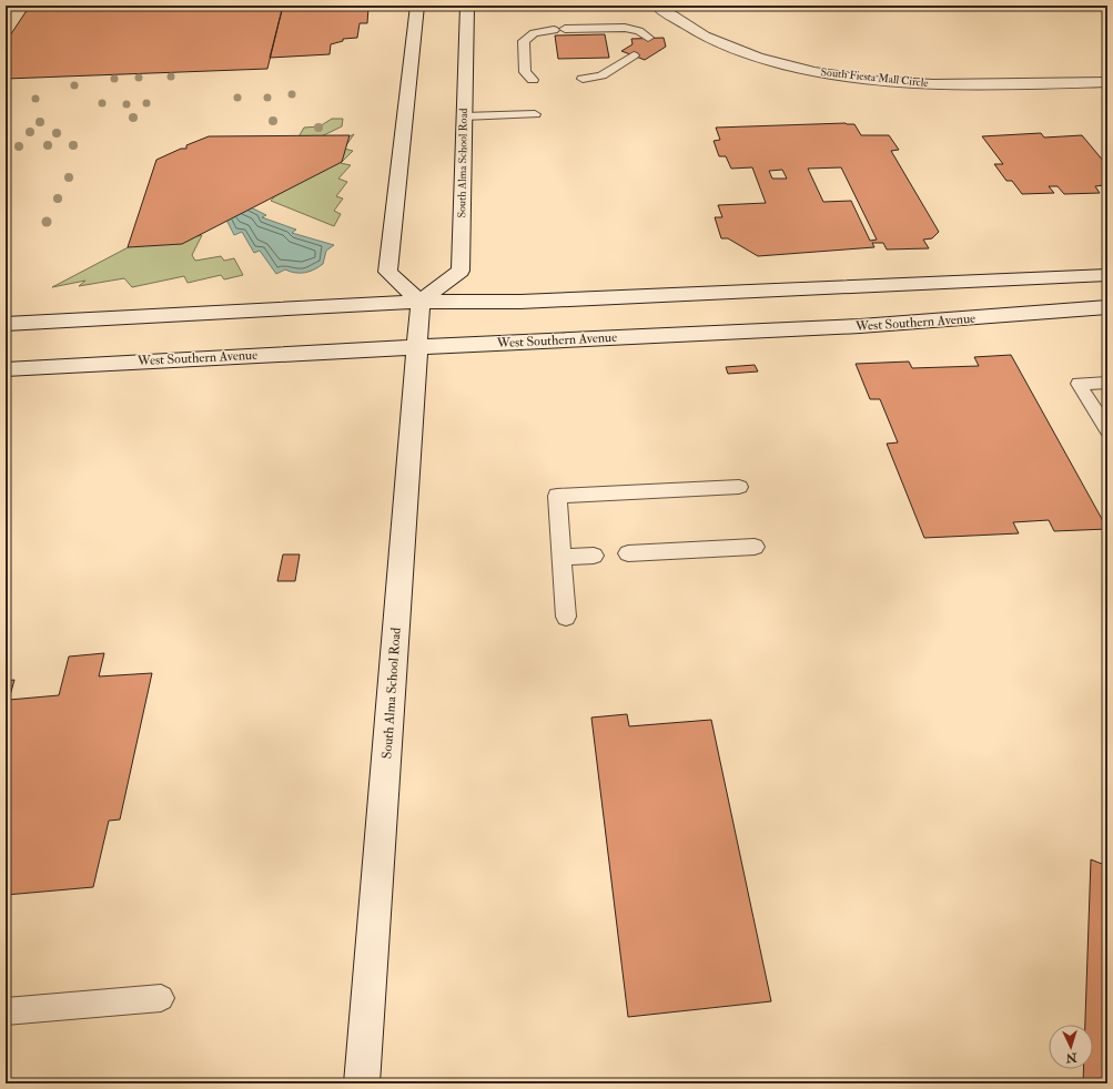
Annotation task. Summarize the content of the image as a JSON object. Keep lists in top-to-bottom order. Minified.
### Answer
{"streets":{"main road":["South Fiesta Mall Circle","South Alma School Road","West Southern Avenue"]},"crossings":[["South Alma School Road","West Southern Avenue"]],"north":"bottom"}
